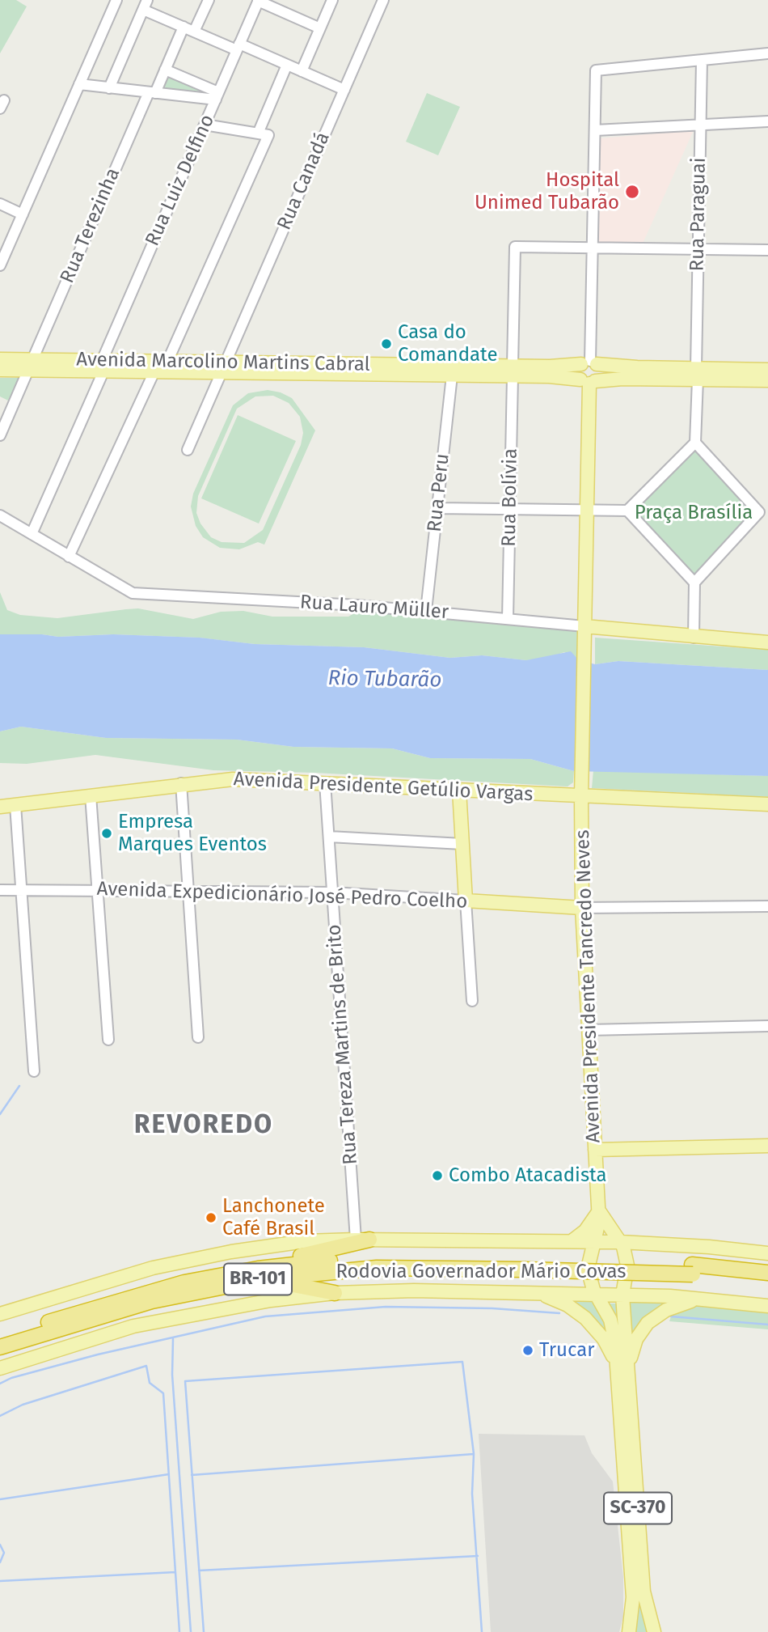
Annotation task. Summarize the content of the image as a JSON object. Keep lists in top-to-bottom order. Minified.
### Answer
{"streets":{"highway":["Rodovia Governador Mário Covas","BR-101"],"main road":["Avenida Marcolino Martins Cabral","Rua Lauro Müller","Avenida Presidente Getúlio Vargas","Avenida Expedicionário José Pedro Coelho","Avenida Presidente Tancredo Neves","SC-370"],"street":["Rua Luiz Delfino","Rua Canadá","Rua Paraguai","Rua Terezinha","Rua Peru","Rua Bolívia","Rua Tereza Martins de Brito"]},"crossings":[["Rua Luiz Delfino","Avenida Marcolino Martins Cabral"],["Rua Luiz Delfino","Rua Lauro Müller"],["Rua Canadá","Avenida Marcolino Martins Cabral"],["Rua Paraguai","Avenida Marcolino Martins Cabral"],["Rua Terezinha","Avenida Marcolino Martins Cabral"],["Avenida Marcolino Martins Cabral","Rua Peru"],["Avenida Marcolino Martins Cabral","Rua Bolívia"],["Avenida Marcolino Martins Cabral","Avenida Presidente Tancredo Neves"],["Rua Peru","Rua Lauro Müller"],["Rua Bolívia","Rua Lauro Müller"],["Rua Lauro Müller","Avenida Presidente Tancredo Neves"],["Avenida Presidente Getúlio Vargas","Avenida Presidente Tancredo Neves"],["Avenida Presidente Getúlio Vargas","Rua Tereza Martins de Brito"],["Avenida Expedicionário José Pedro Coelho","Avenida Presidente Tancredo Neves"],["Avenida Expedicionário José Pedro Coelho","Rua Tereza Martins de Brito"],["Avenida Presidente Tancredo Neves","SC-370"]],"districts":["REVOREDO"],"water":["Rio Tubarão"],"parks":["Praça Brasília"],"places":["Hospital Unimed Tubarão","Casa do Comandate","Empresa Marques Eventos","Combo Atacadista","Lanchonete Café Brasil","Trucar"]}
